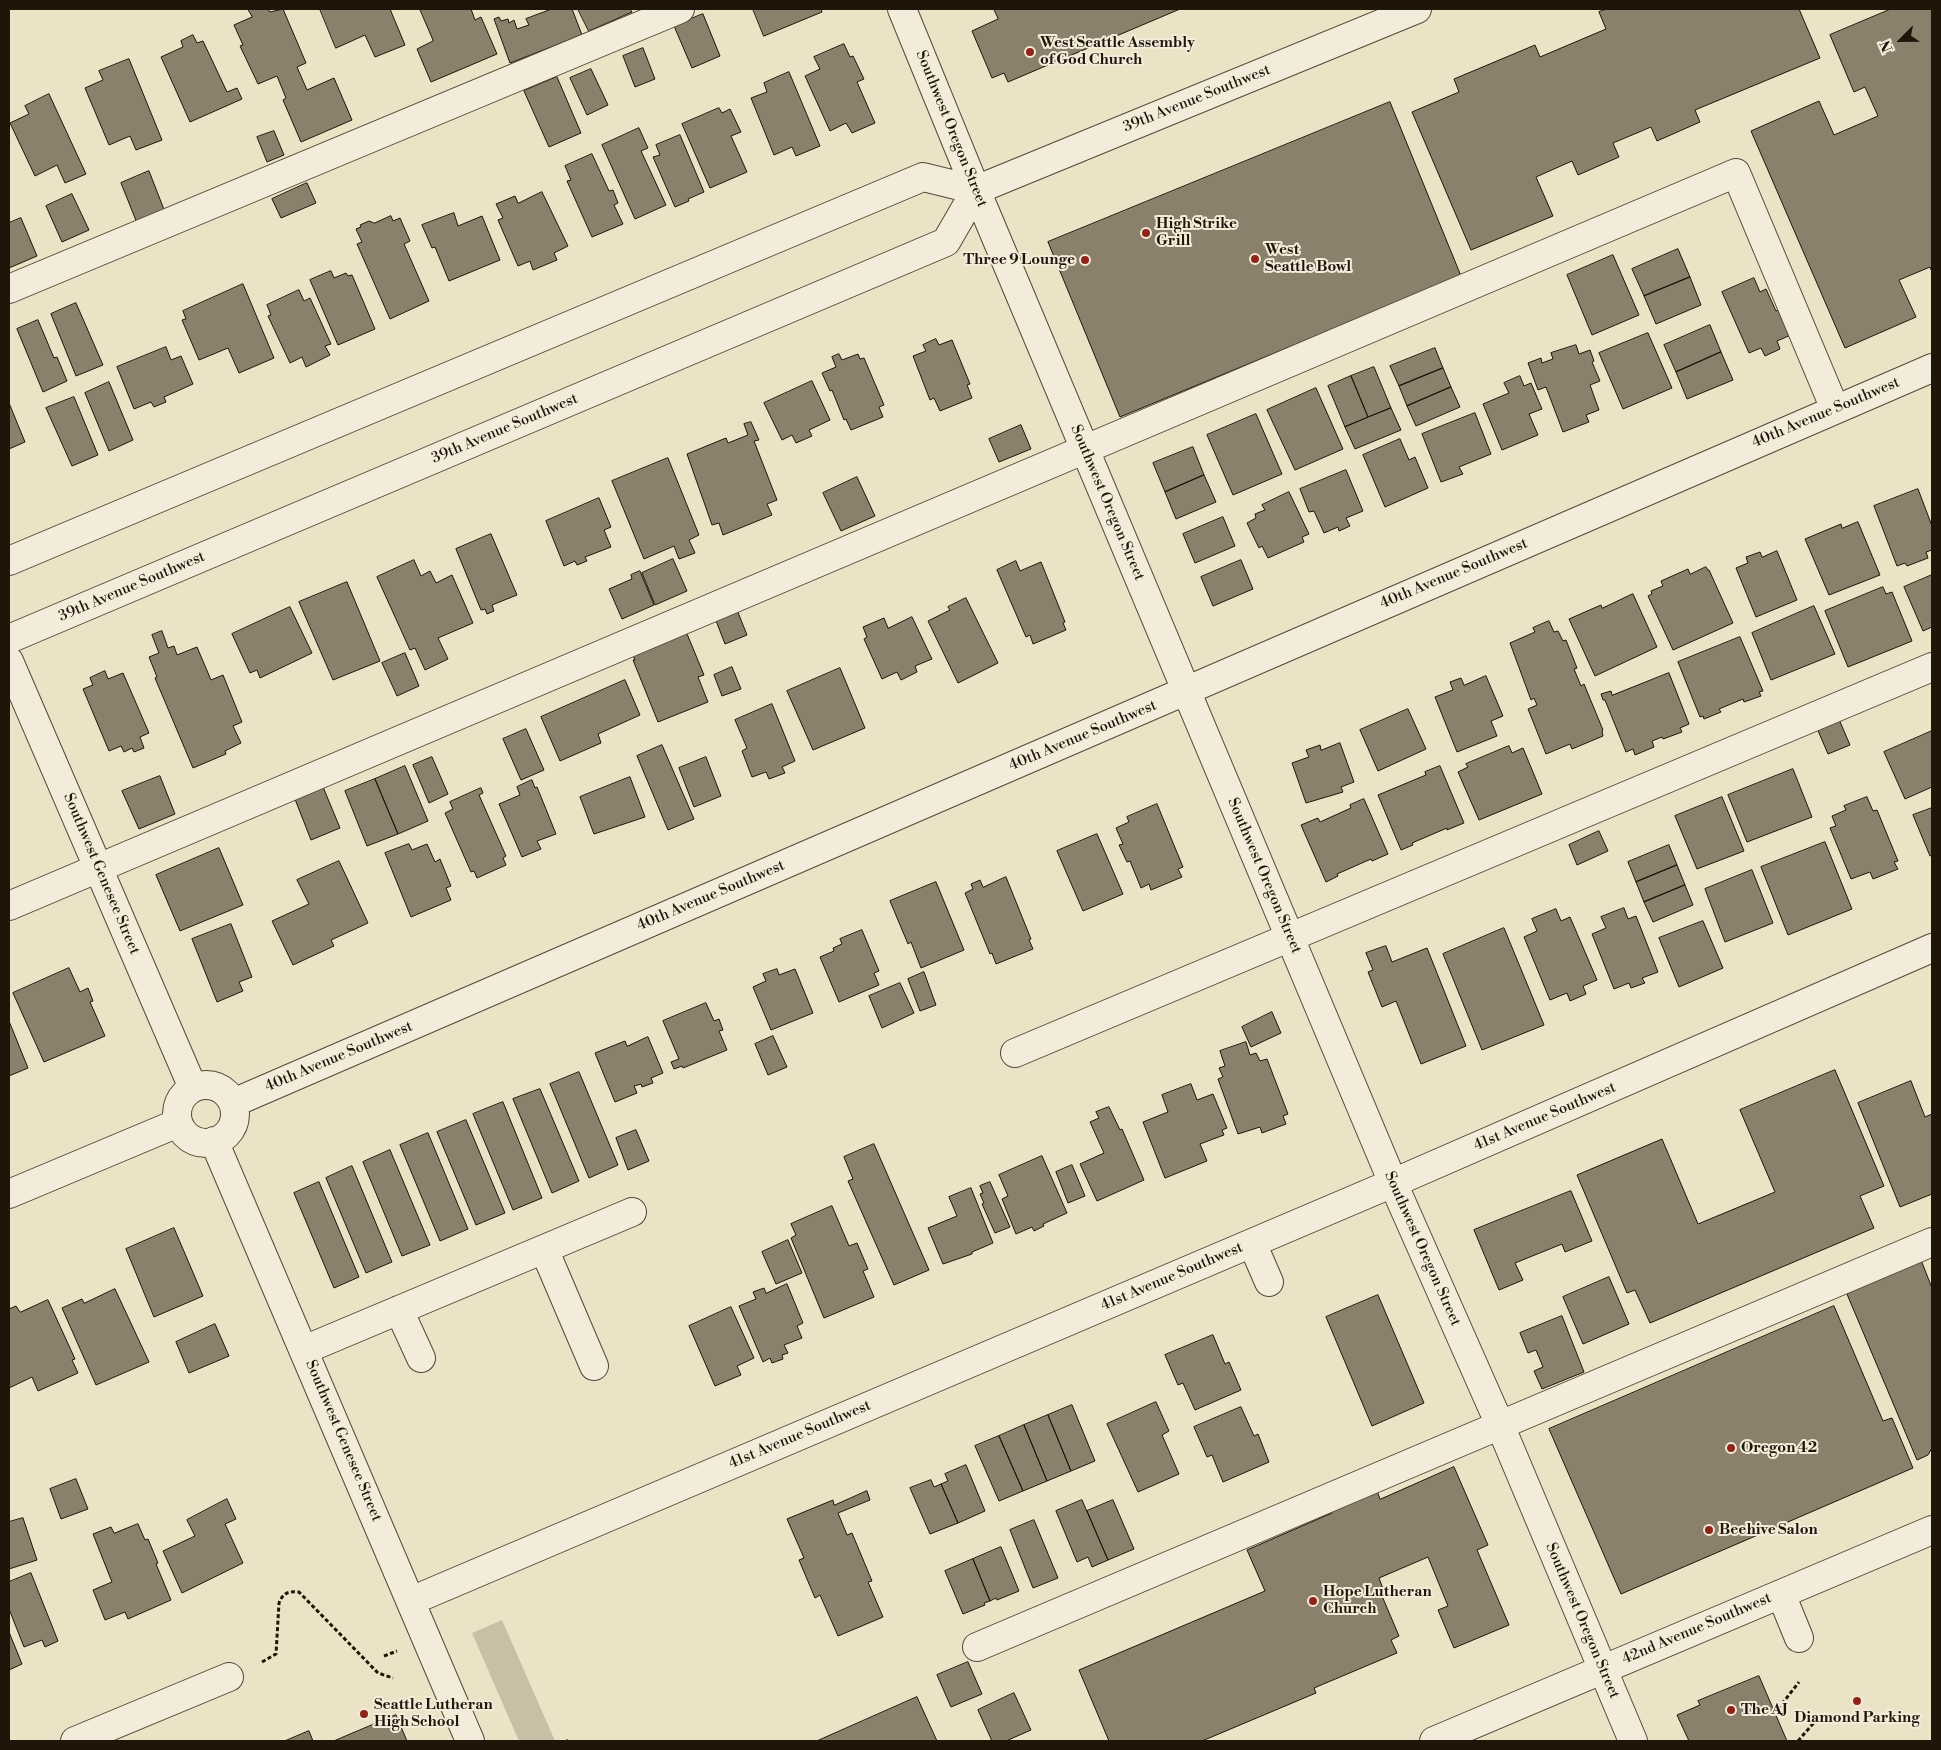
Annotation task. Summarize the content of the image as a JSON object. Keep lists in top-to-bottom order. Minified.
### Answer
{"streets":{"street":["39th Avenue Southwest","Southwest Oregon Street","40th Avenue Southwest","Southwest Genesee Street","41st Avenue Southwest","42nd Avenue Southwest"]},"crossings":[["39th Avenue Southwest","Southwest Oregon Street"],["Southwest Oregon Street","40th Avenue Southwest"],["Southwest Oregon Street","41st Avenue Southwest"],["Southwest Oregon Street","42nd Avenue Southwest"],["40th Avenue Southwest","Southwest Genesee Street"],["Southwest Genesee Street","41st Avenue Southwest"]],"places":["West Seattle Assembly of God Church","High Strike Grill","West Seattle Bowl","Three 9 Lounge","Oregon 42","Beehive Salon","Hope Lutheran Church","Diamond Parking","The AJ","Seattle Lutheran High School"],"north":"bottom left"}
